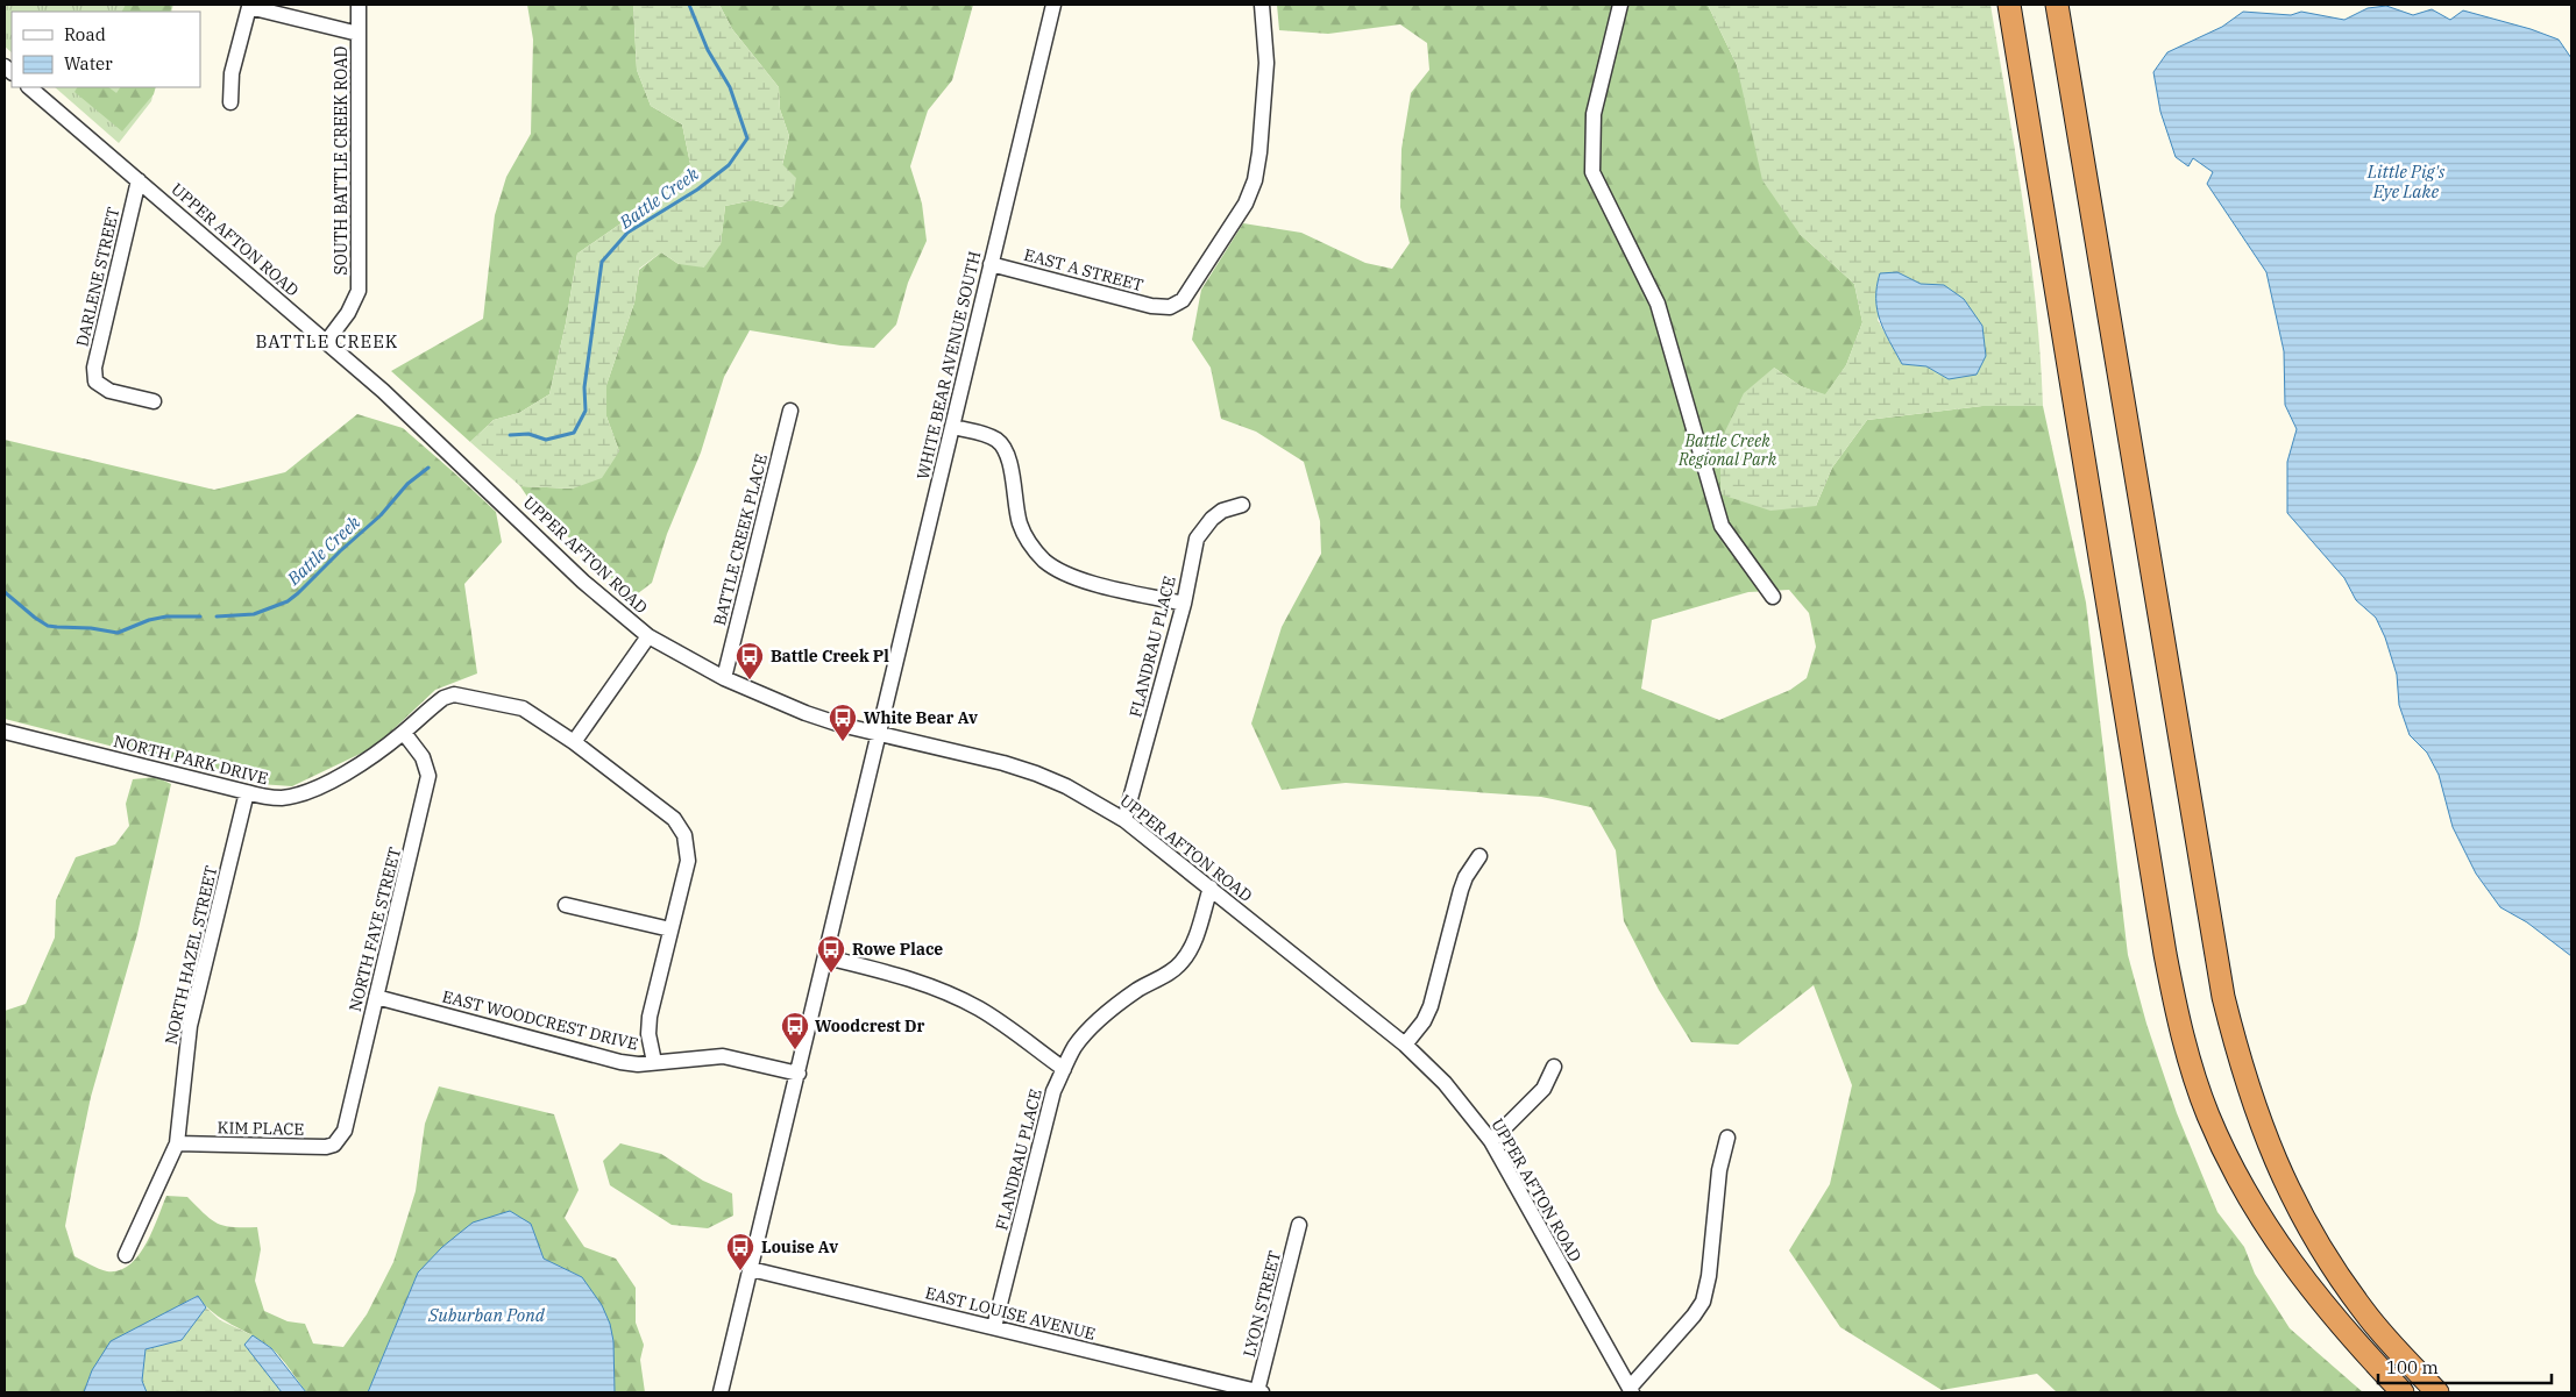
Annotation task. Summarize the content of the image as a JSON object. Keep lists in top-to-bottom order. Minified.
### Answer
{"streets":{"street":["SOUTH BATTLE CREEK ROAD","UPPER AFTON ROAD","EAST A STREET","DARLENE STREET","WHITE BEAR AVENUE SOUTH","BATTLE CREEK PLACE","FLANDRAU PLACE","NORTH PARK DRIVE","NORTH FAYE STREET","NORTH HAZEL STREET","EAST WOODCREST DRIVE","KIM PLACE","LYON STREET","EAST LOUISE AVENUE"]},"crossings":[["SOUTH BATTLE CREEK ROAD","UPPER AFTON ROAD"],["UPPER AFTON ROAD","DARLENE STREET"],["UPPER AFTON ROAD","WHITE BEAR AVENUE SOUTH"],["UPPER AFTON ROAD","BATTLE CREEK PLACE"],["UPPER AFTON ROAD","FLANDRAU PLACE"],["EAST A STREET","WHITE BEAR AVENUE SOUTH"],["WHITE BEAR AVENUE SOUTH","EAST WOODCREST DRIVE"],["WHITE BEAR AVENUE SOUTH","EAST LOUISE AVENUE"],["FLANDRAU PLACE","EAST LOUISE AVENUE"],["NORTH PARK DRIVE","NORTH FAYE STREET"],["NORTH PARK DRIVE","NORTH HAZEL STREET"],["NORTH FAYE STREET","EAST WOODCREST DRIVE"],["NORTH FAYE STREET","KIM PLACE"],["NORTH HAZEL STREET","KIM PLACE"],["LYON STREET","EAST LOUISE AVENUE"]],"districts":["BATTLE CREEK"],"water":["Little Pig's Eye Lake","Battle Creek","Suburban Pond"],"parks":["Battle Creek Regional Park"],"places":{"bus stop":["Battle Creek Pl","White Bear Av","Rowe Place","Woodcrest Dr","Louise Av"]},"legend":["Road","Water"],"scale_bar":"100 m"}
